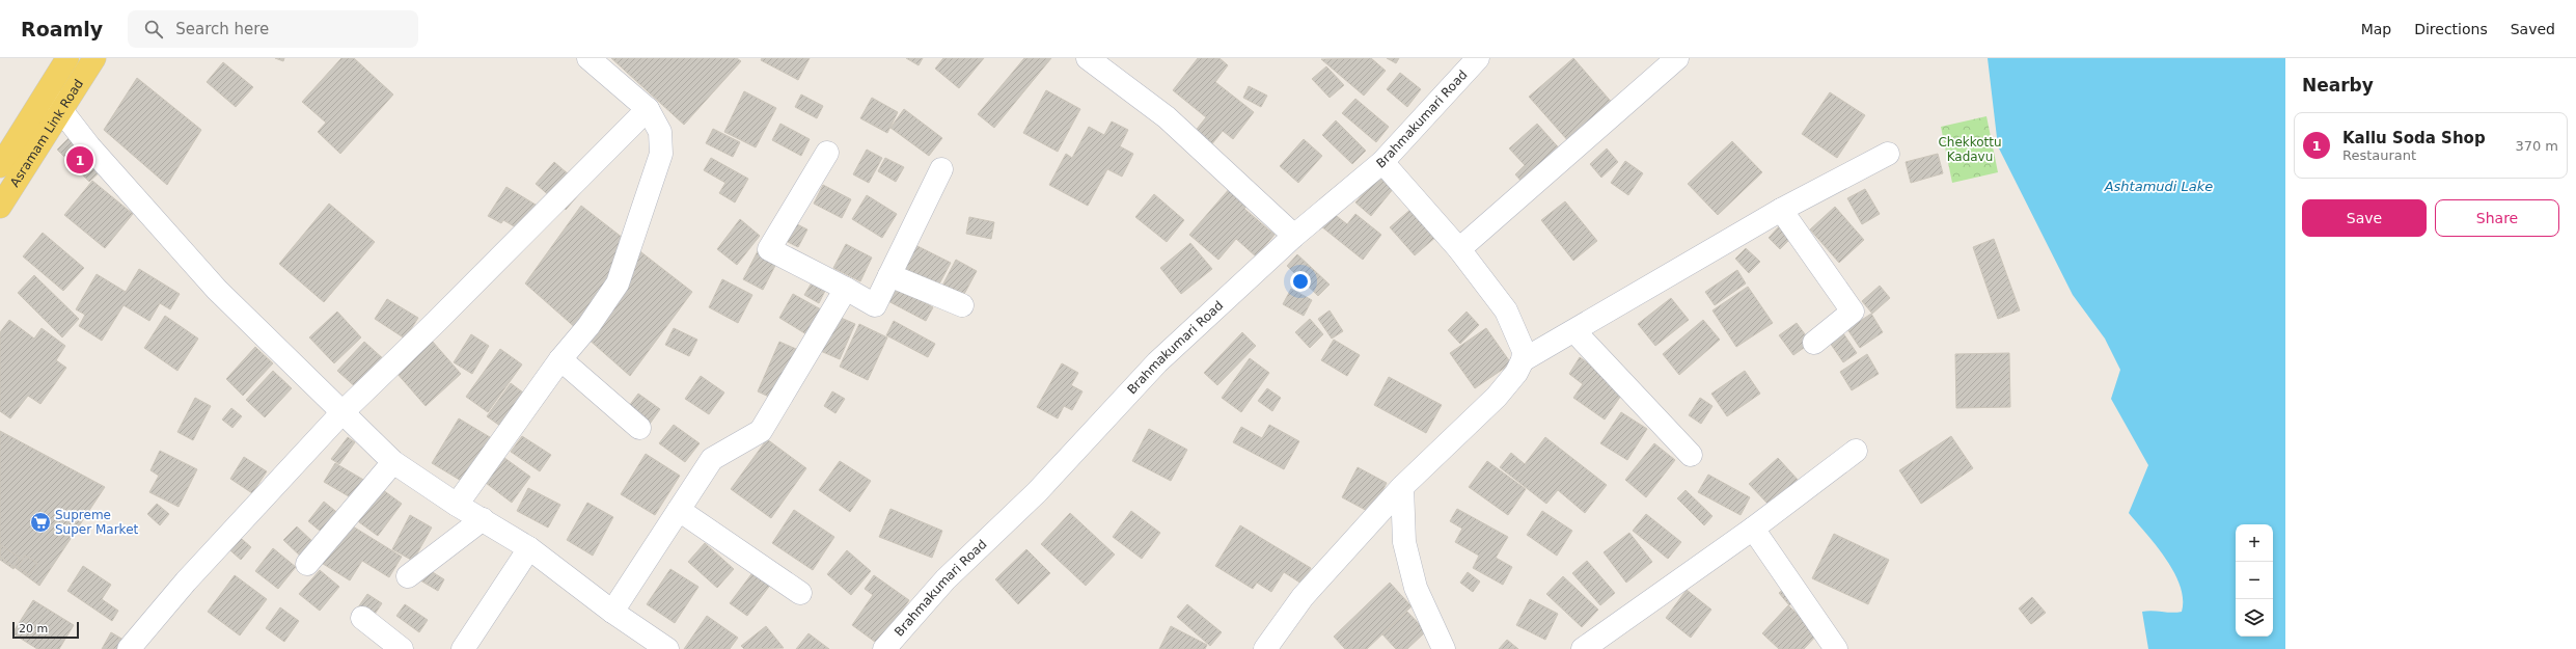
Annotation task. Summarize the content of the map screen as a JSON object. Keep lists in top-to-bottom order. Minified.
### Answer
{"streets":{"main road":["Asramam Link Road"],"street":["Brahmakumari Road"]},"water":["Ashtamudi Lake"],"parks":["Chekkottu Kadavu"],"places":{"supermarket":["Supreme Super Market"]},"scale_bar":"20 m","page":{"header":"Roamly","search":"Search here","nav":["Map","Directions","Saved"],"heading":"Nearby","list":[{"mark":"1","name":"Kallu Soda Shop","note":"Restaurant","value":"370 m"}],"pins":"1","buttons":["Save","Share"],"map_buttons":["+","−"],"scale":"20 m"}}
